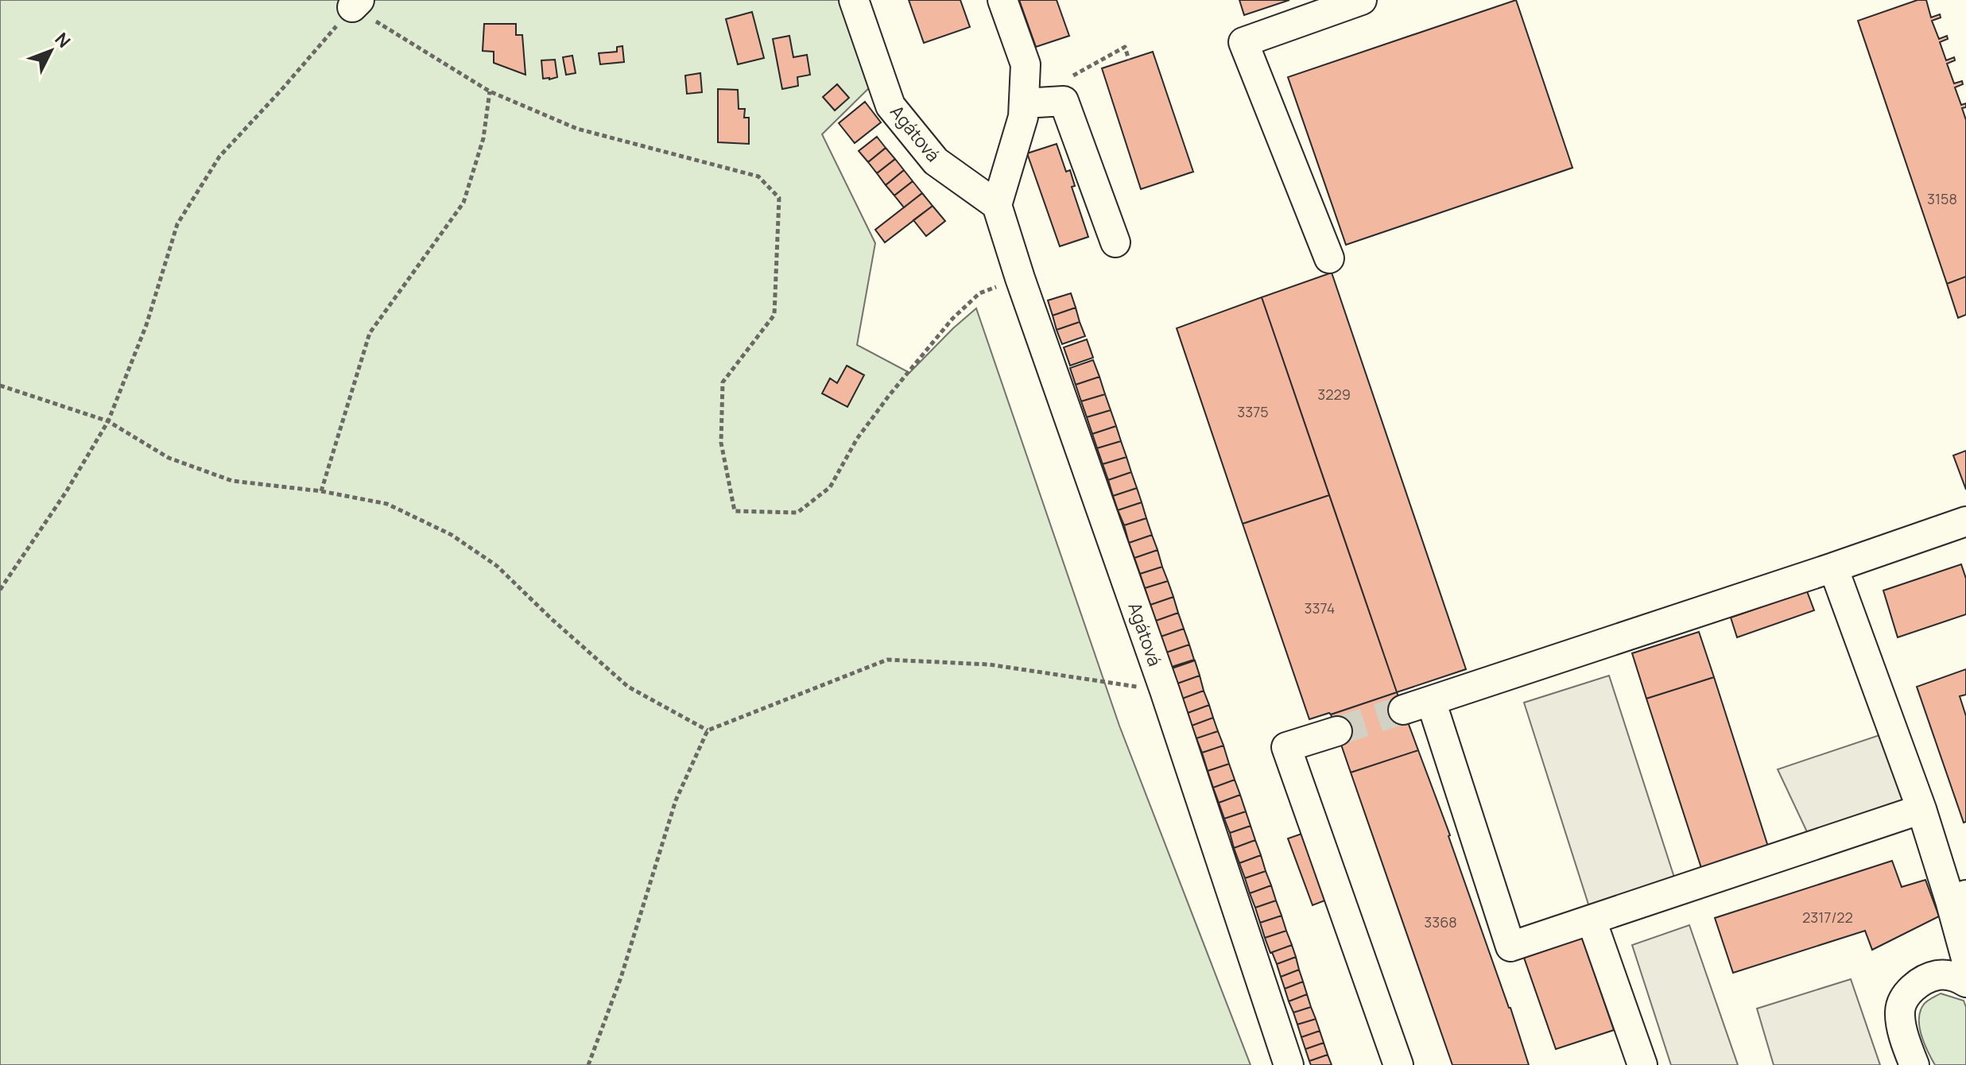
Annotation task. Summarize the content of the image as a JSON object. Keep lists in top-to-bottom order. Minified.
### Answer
{"streets":{"street":["Agátová"]},"house_numbers":["3158","3229","3375","3374","2317/22","3368"],"north":"top right"}
